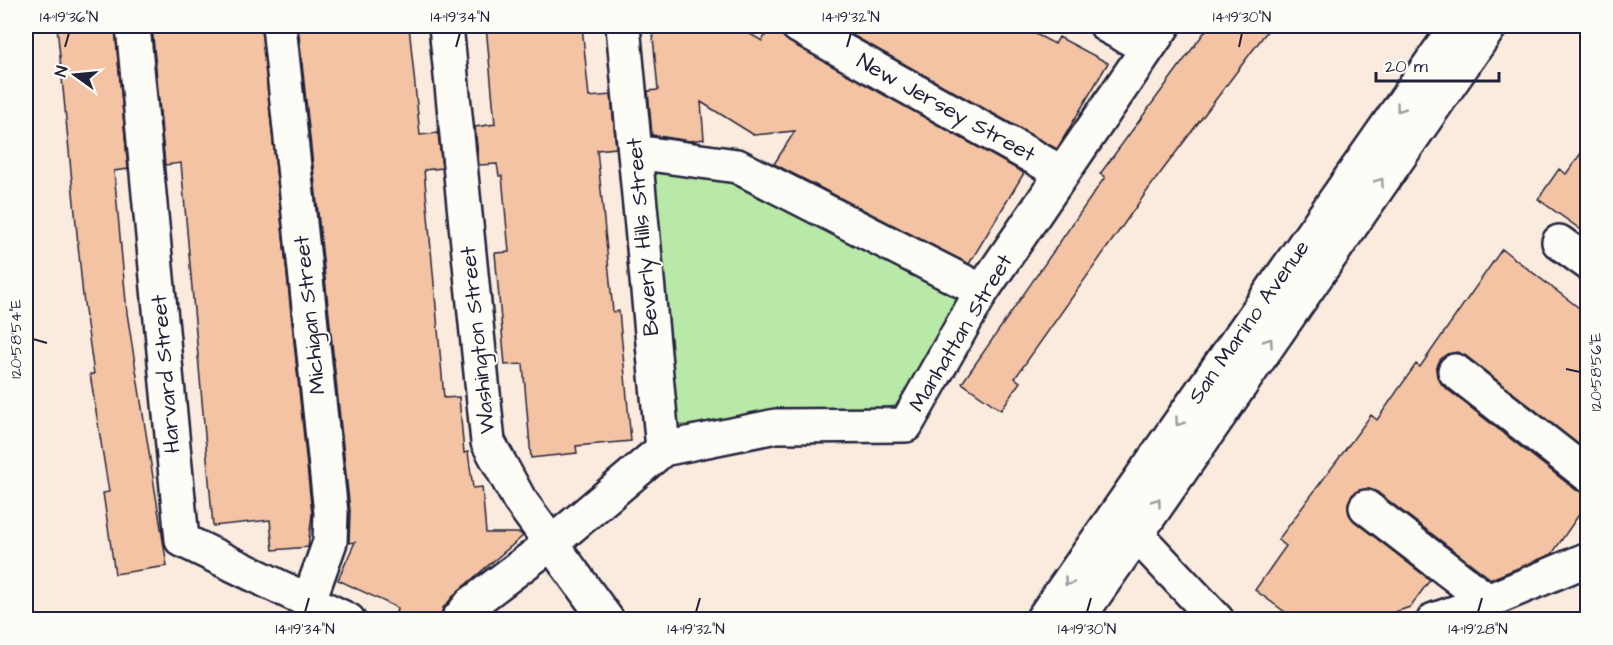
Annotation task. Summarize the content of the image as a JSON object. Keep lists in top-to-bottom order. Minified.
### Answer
{"streets":{"street":["New Jersey Street","Beverly Hills Street","Michigan Street","San Marino Avenue","Manhattan Street","Washington Street","Harvard Street"]},"crossings":[["New Jersey Street","Manhattan Street"],["Beverly Hills Street","Manhattan Street"],["Michigan Street","Harvard Street"],["Manhattan Street","Washington Street"]],"scale_bar":"20 m","north":"left","coordinates":["14°19'36\"N","14°19'34\"N","14°19'32\"N","14°19'30\"N","120°58'54\"E","120°58'56\"E","14°19'28\"N"]}
